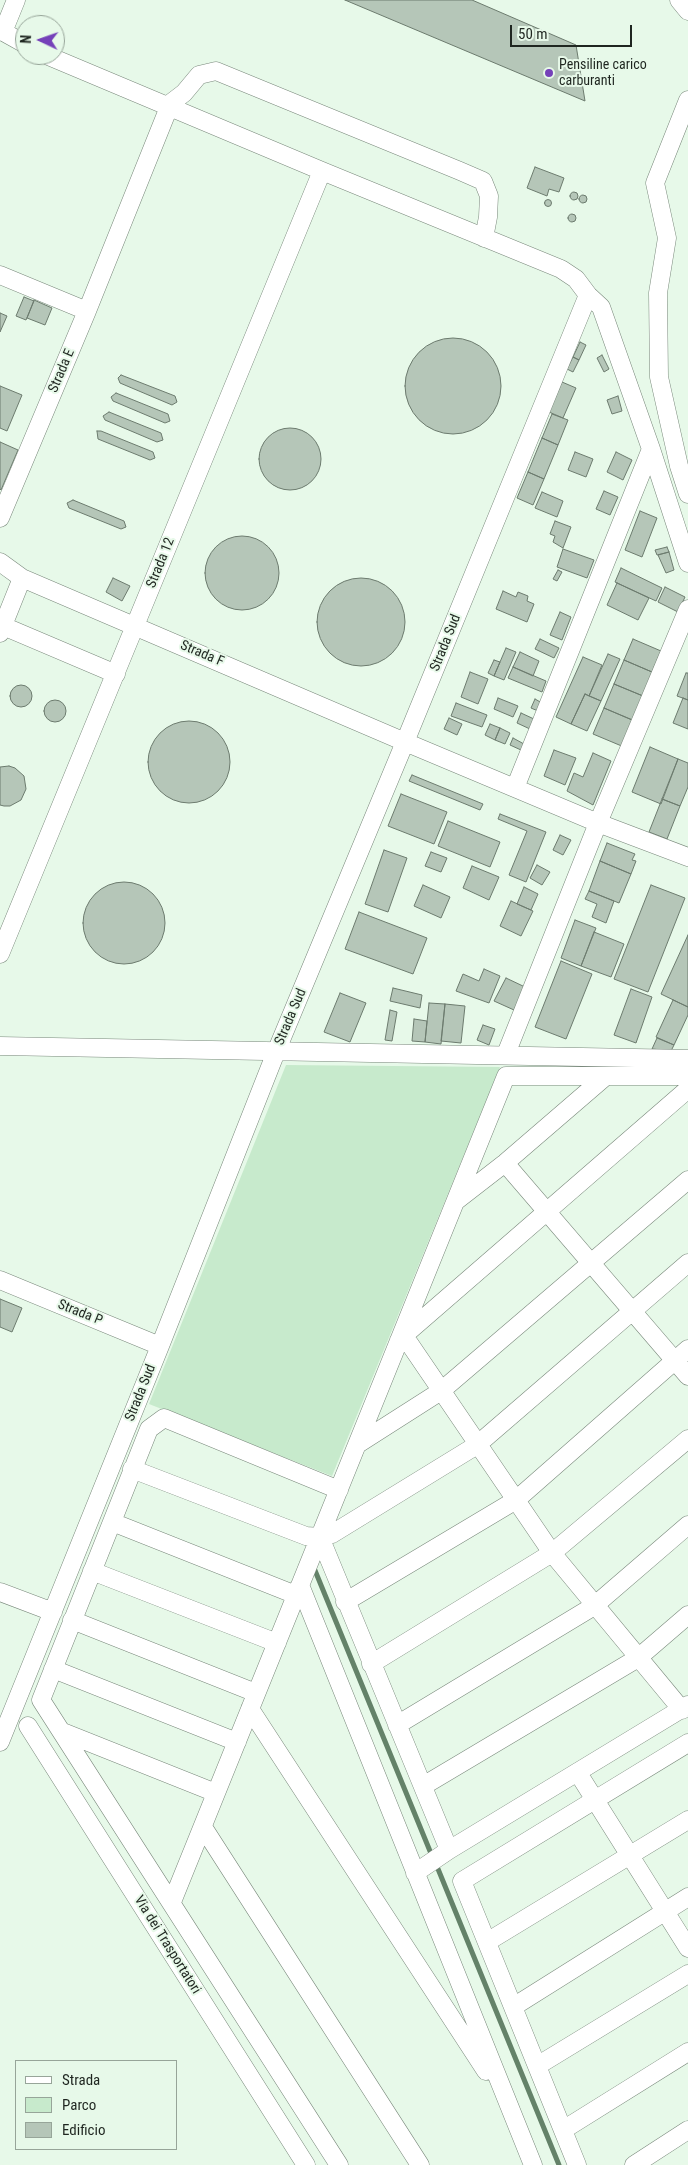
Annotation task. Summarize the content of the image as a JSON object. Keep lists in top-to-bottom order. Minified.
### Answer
{"streets":{"street":["Strada E","Strada 12","Strada Sud","Strada F","Strada P","Via dei Trasportatori"]},"crossings":[["Strada 12","Strada F"],["Strada Sud","Strada F"],["Strada Sud","Strada P"]],"places":["Pensiline carico carburanti"],"legend":["Strada","Parco","Edificio"],"scale_bar":"50 m","north":"left"}
